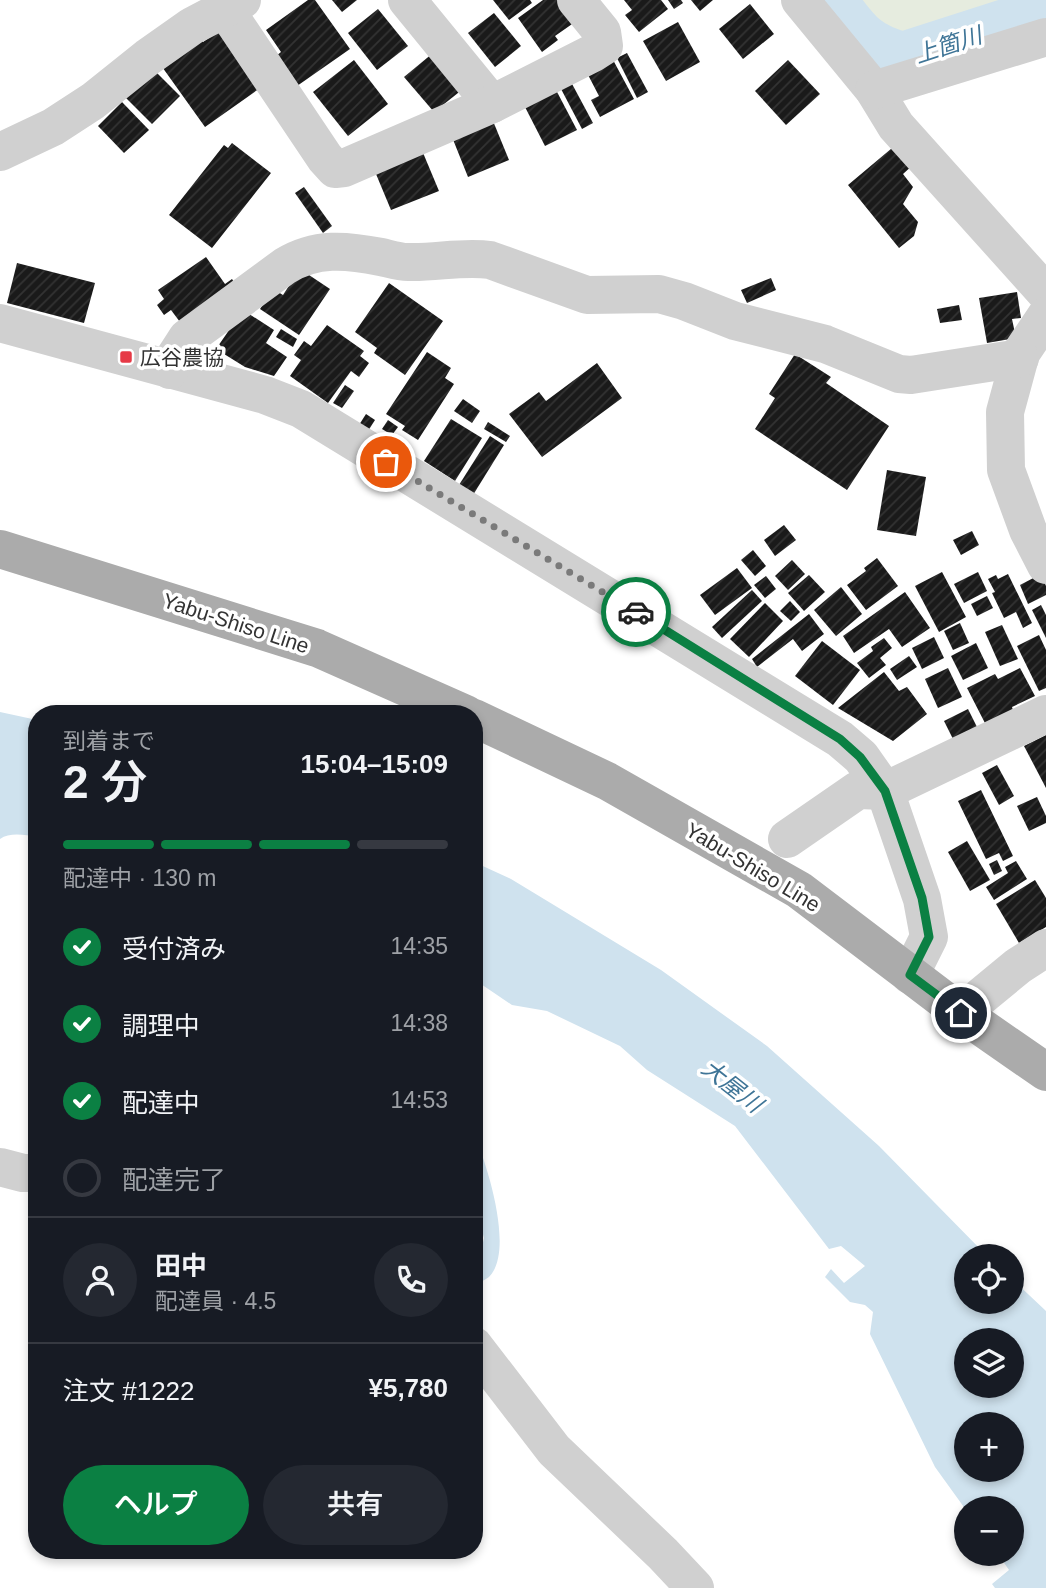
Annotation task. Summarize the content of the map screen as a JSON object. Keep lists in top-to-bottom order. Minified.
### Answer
{"streets":{"main road":["Yabu-Shiso Line"]},"water":["上箇川","大屋川"],"places":{"transit":["広谷農協"]},"page":{"heading":["2 分","到着まで","15:04–15:09"],"panel":["田中","配達員 · 4.5","注文 #1222","¥5,780"],"bar":"配達中 · 130 m","list":[["受付済み","14:35"],["調理中","14:38"],["配達中","14:53"],"配達完了"],"map_buttons":["+","−"],"buttons":["ヘルプ","共有"]}}
